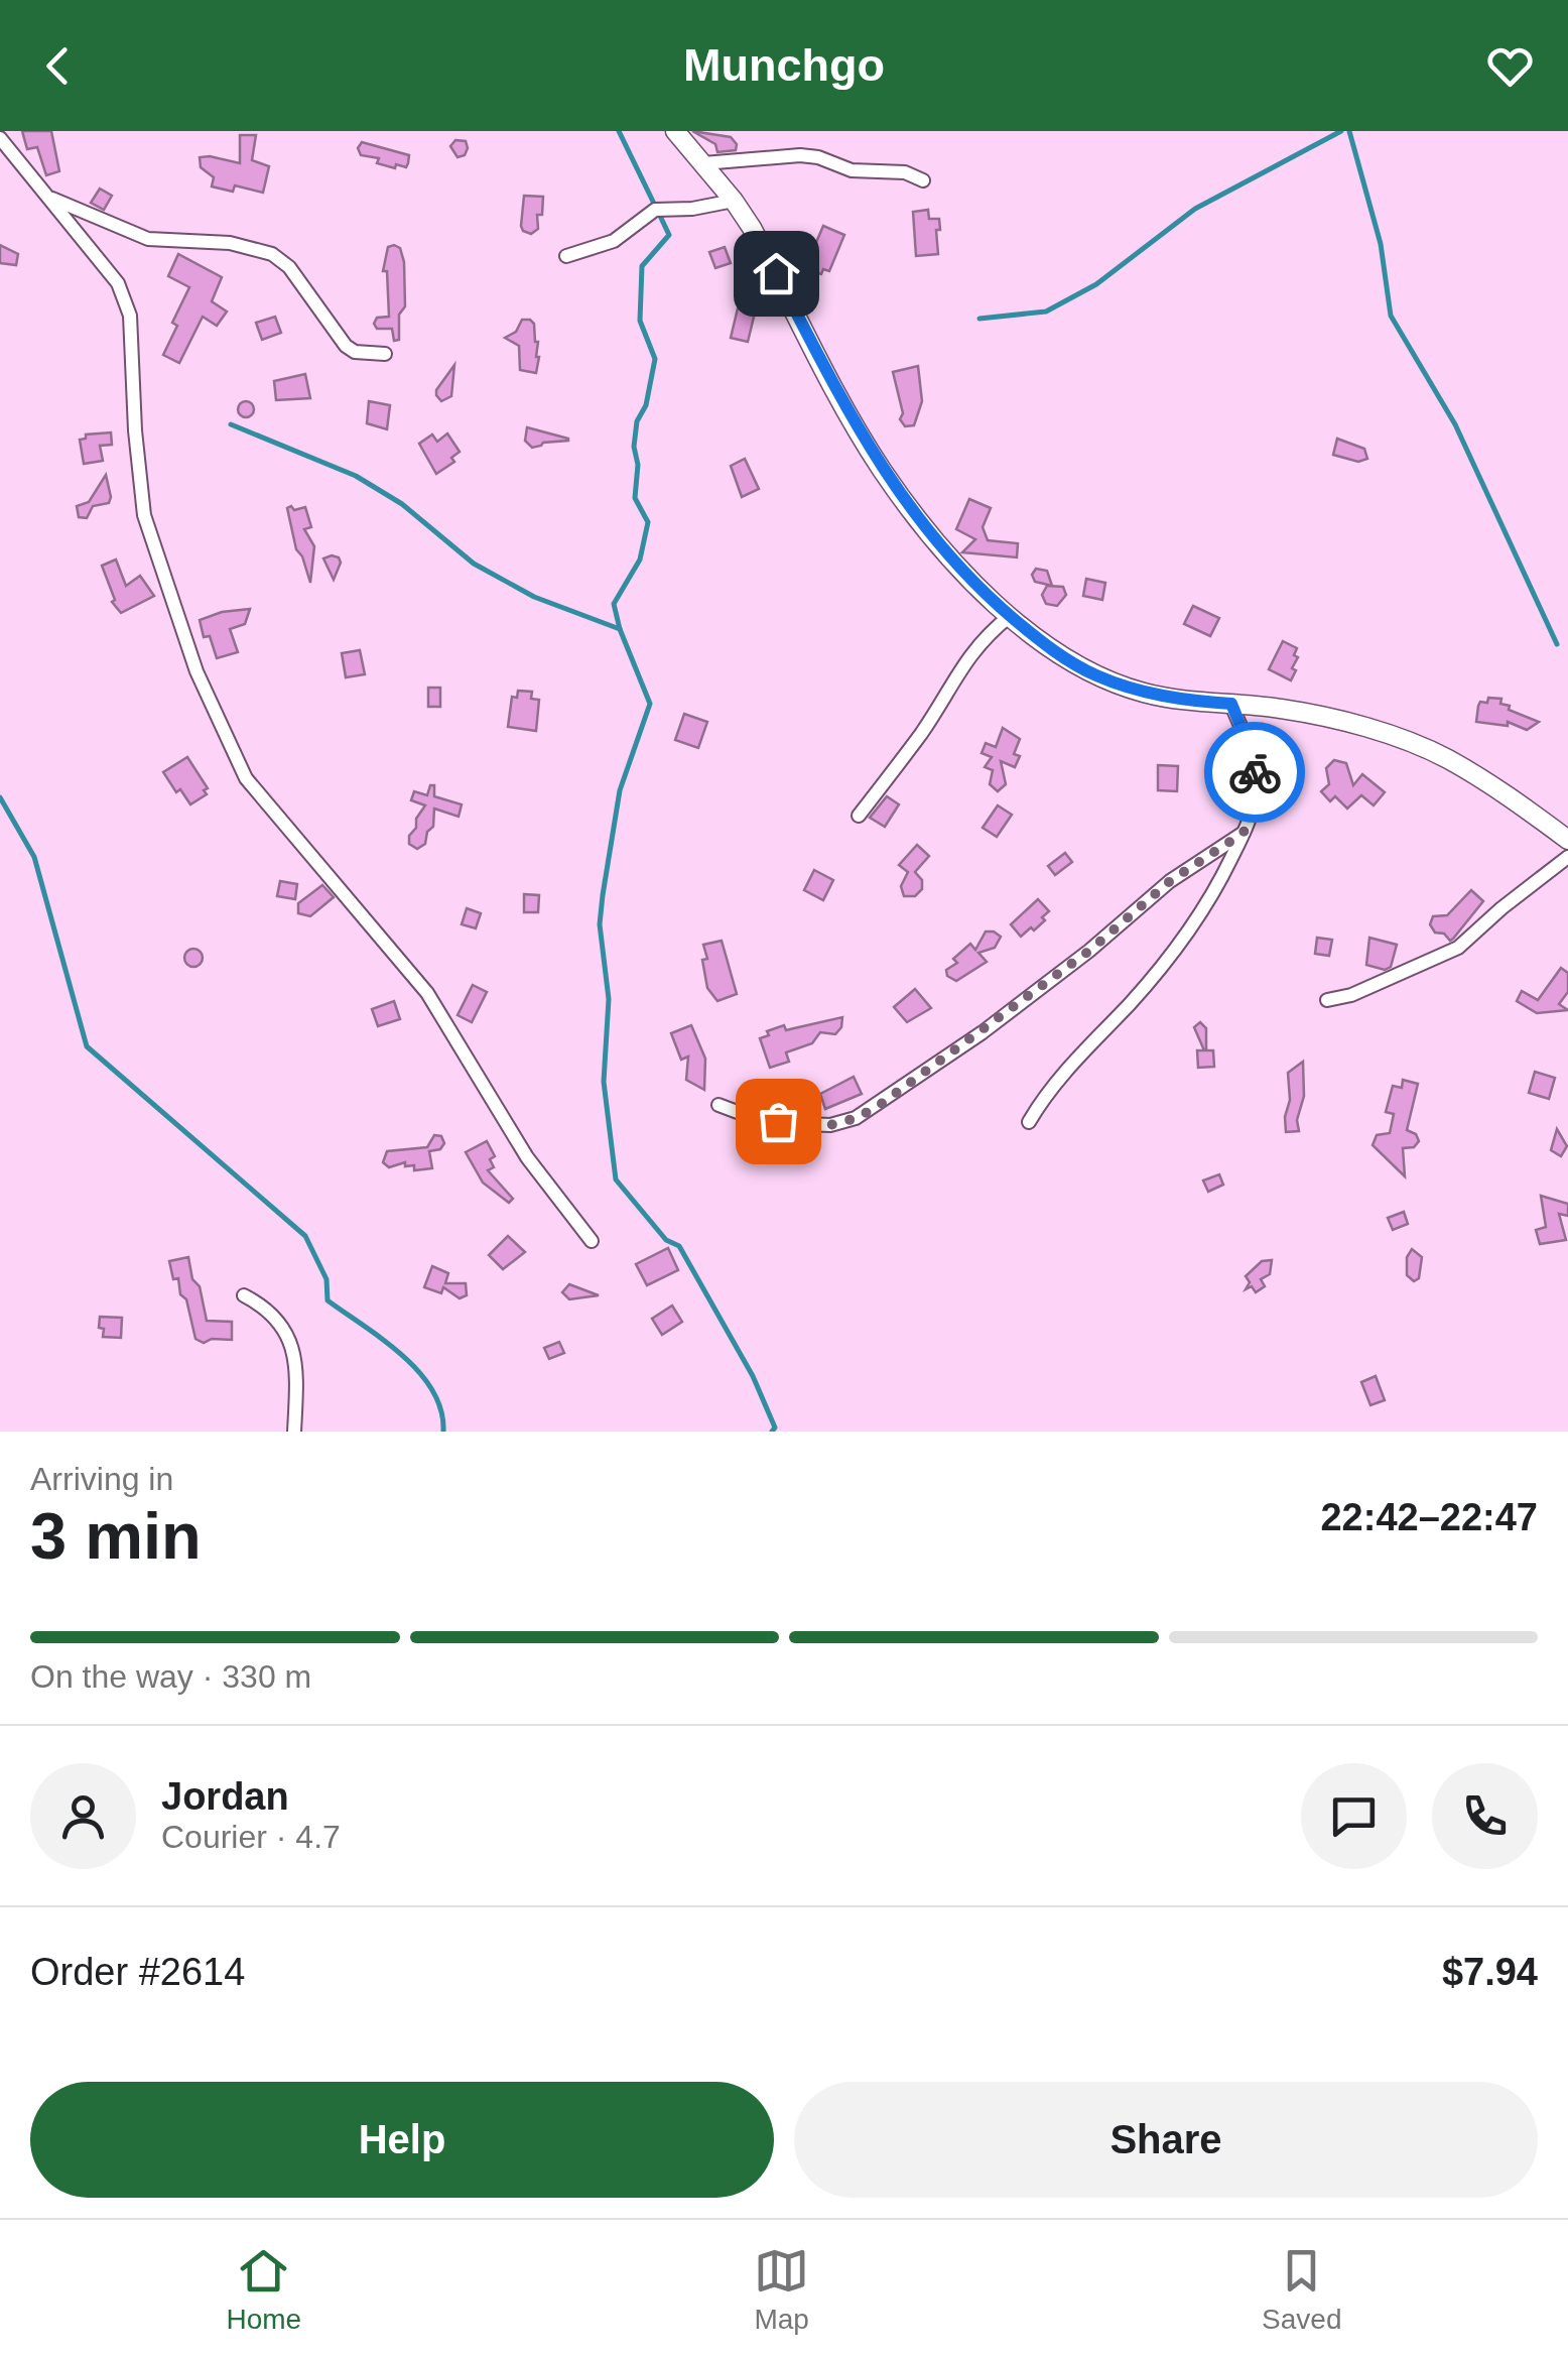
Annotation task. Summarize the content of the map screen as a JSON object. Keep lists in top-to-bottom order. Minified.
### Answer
{"page":{"header":"Munchgo","heading":["3 min","Arriving in","22:42–22:47"],"panel":["Jordan","Courier · 4.7","Order #2614","$7.94"],"bar":"On the way · 330 m","buttons":["Help","Share"],"tabs":["Home","Map","Saved"]}}
